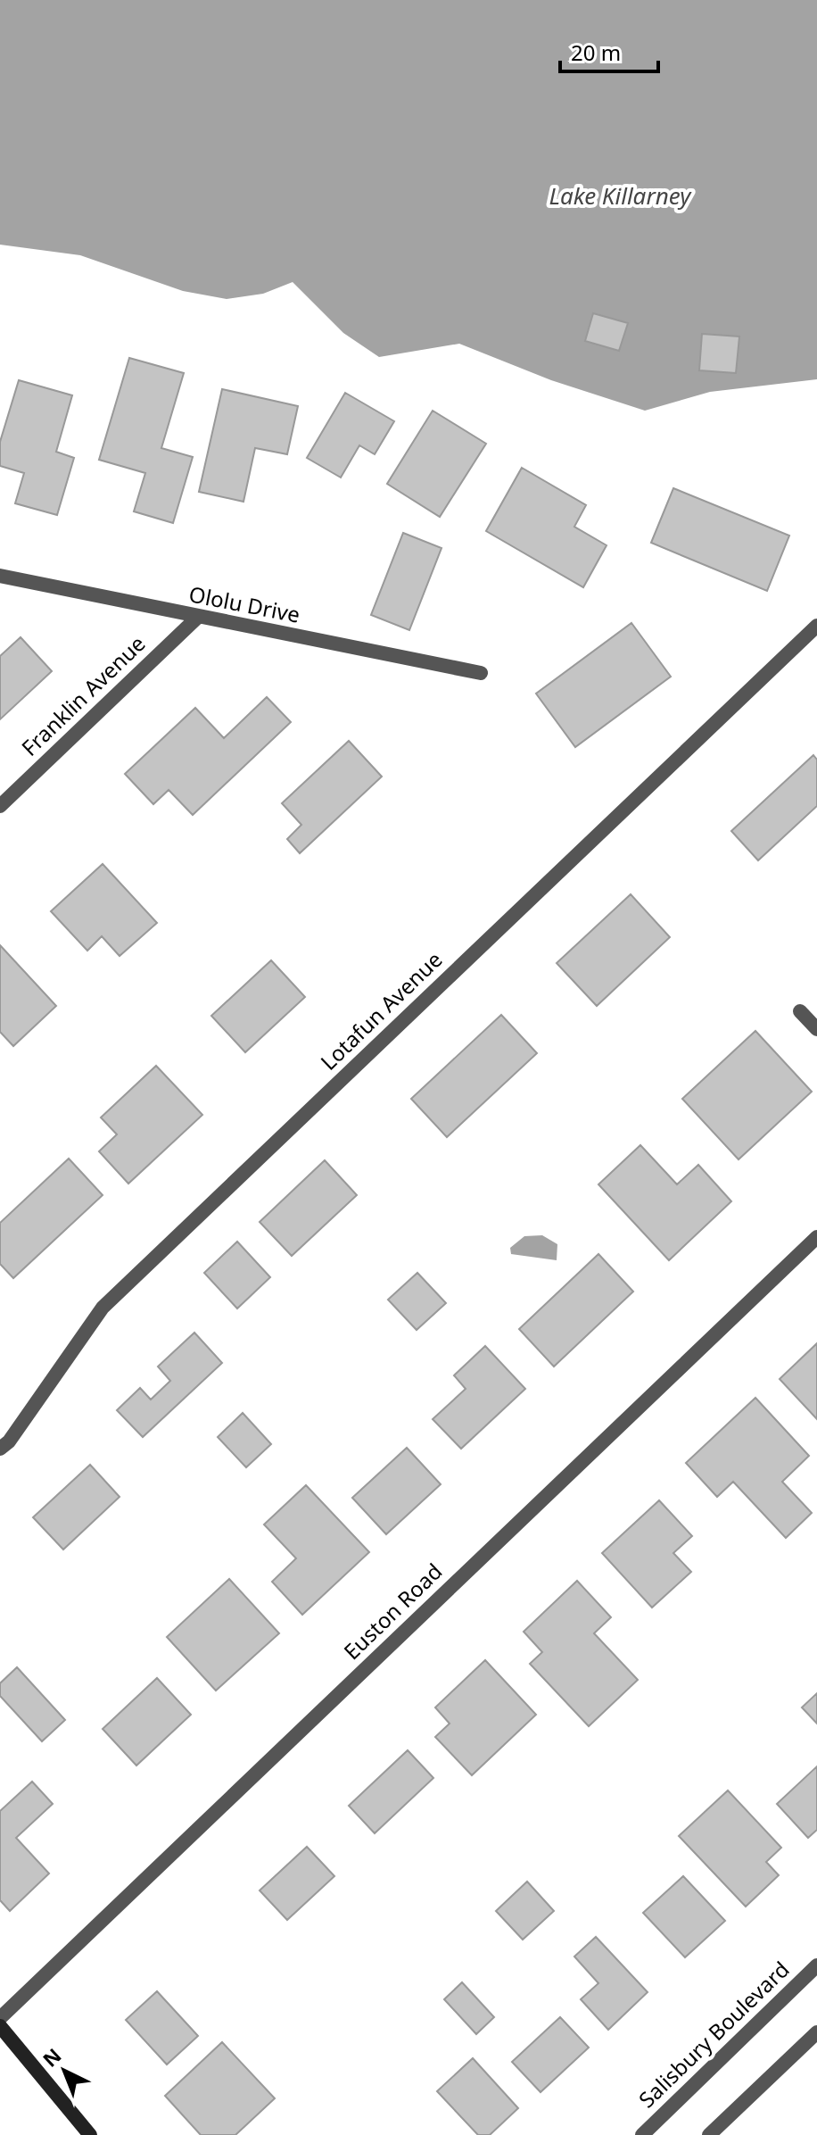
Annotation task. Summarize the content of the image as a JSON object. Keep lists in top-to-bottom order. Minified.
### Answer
{"streets":{"street":["Ololu Drive","Franklin Avenue","Lotafun Avenue","Euston Road","Salisbury Boulevard"]},"crossings":[["Ololu Drive","Franklin Avenue"]],"water":["Lake Killarney"],"scale_bar":"20 m","north":"top left"}
